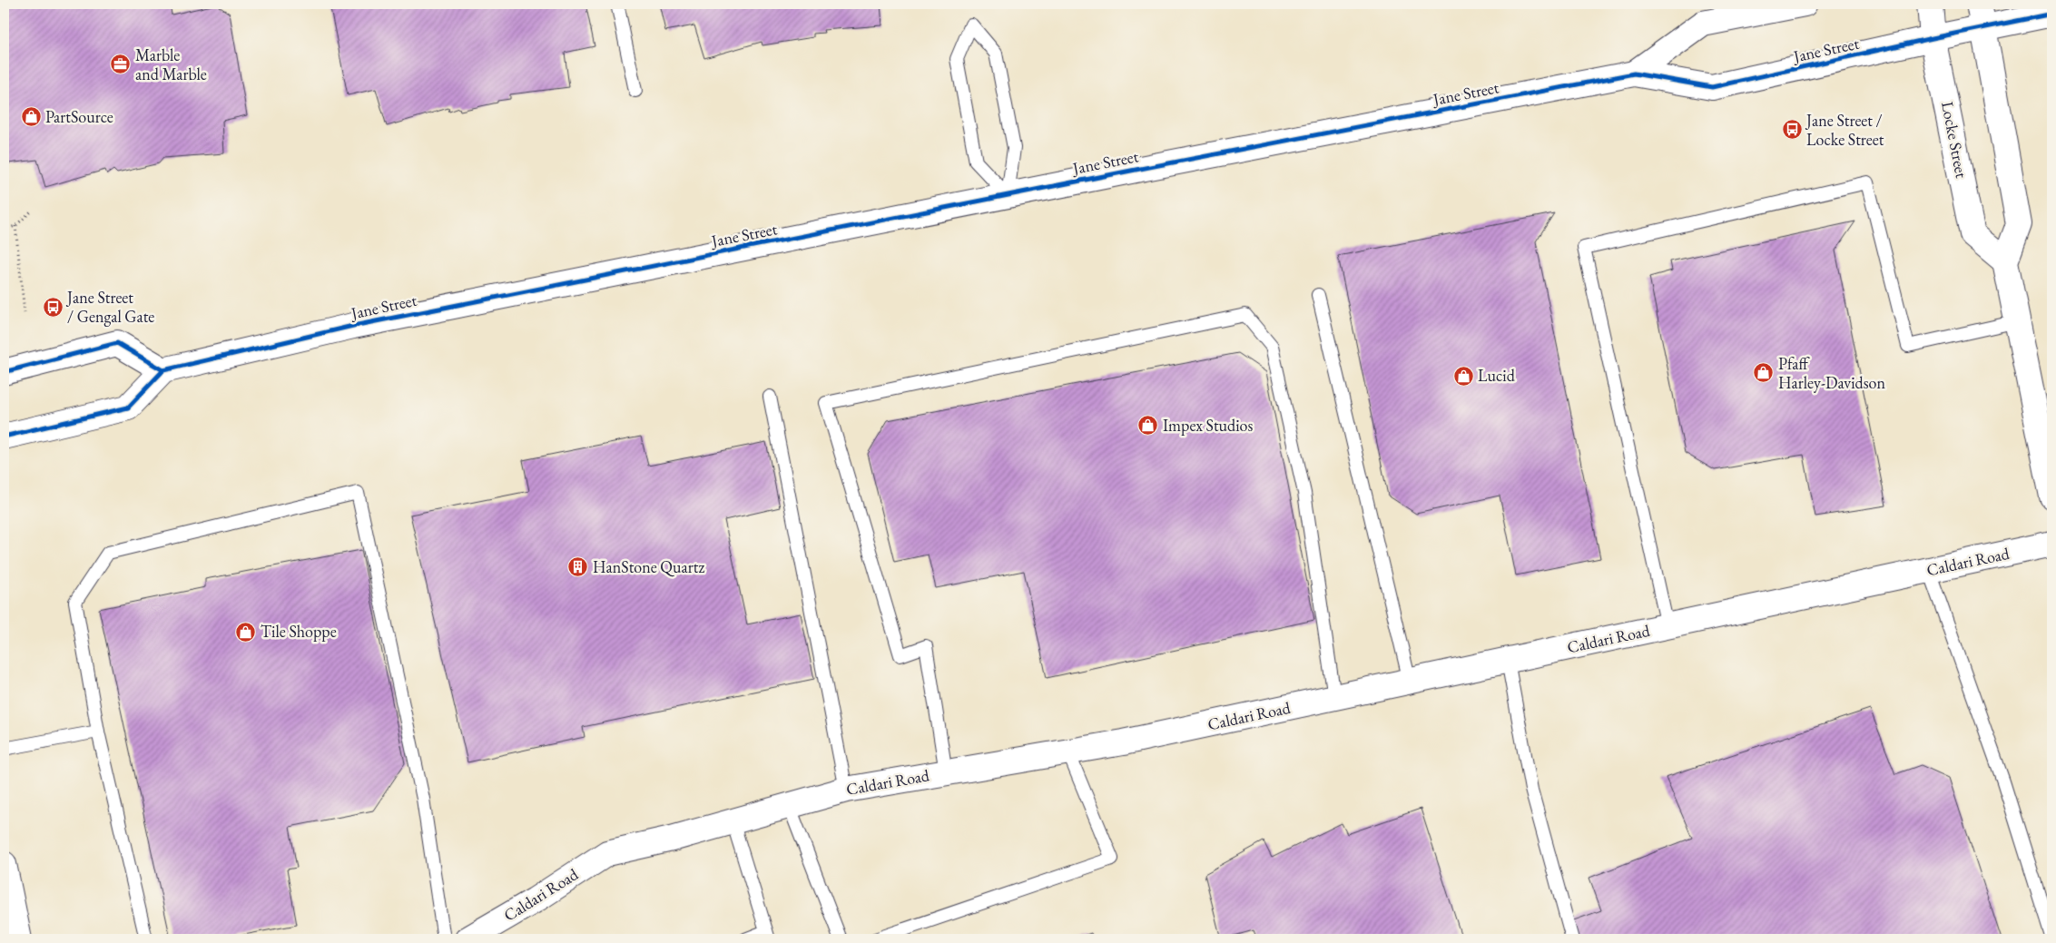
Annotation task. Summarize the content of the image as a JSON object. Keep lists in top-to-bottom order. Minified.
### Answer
{"streets":{"street":["Jane Street","Locke Street","Caldari Road"]},"crossings":[["Jane Street","Locke Street"]],"places":{"office":["Marble and Marble"],"shop":["PartSource","Pfaff Harley-Davidson","Lucid","Impex Studios","Tile Shoppe"],"bus stop":["Jane Street / Locke Street","Jane Street / Gengal Gate"],"building":["HanStone Quartz"]}}
